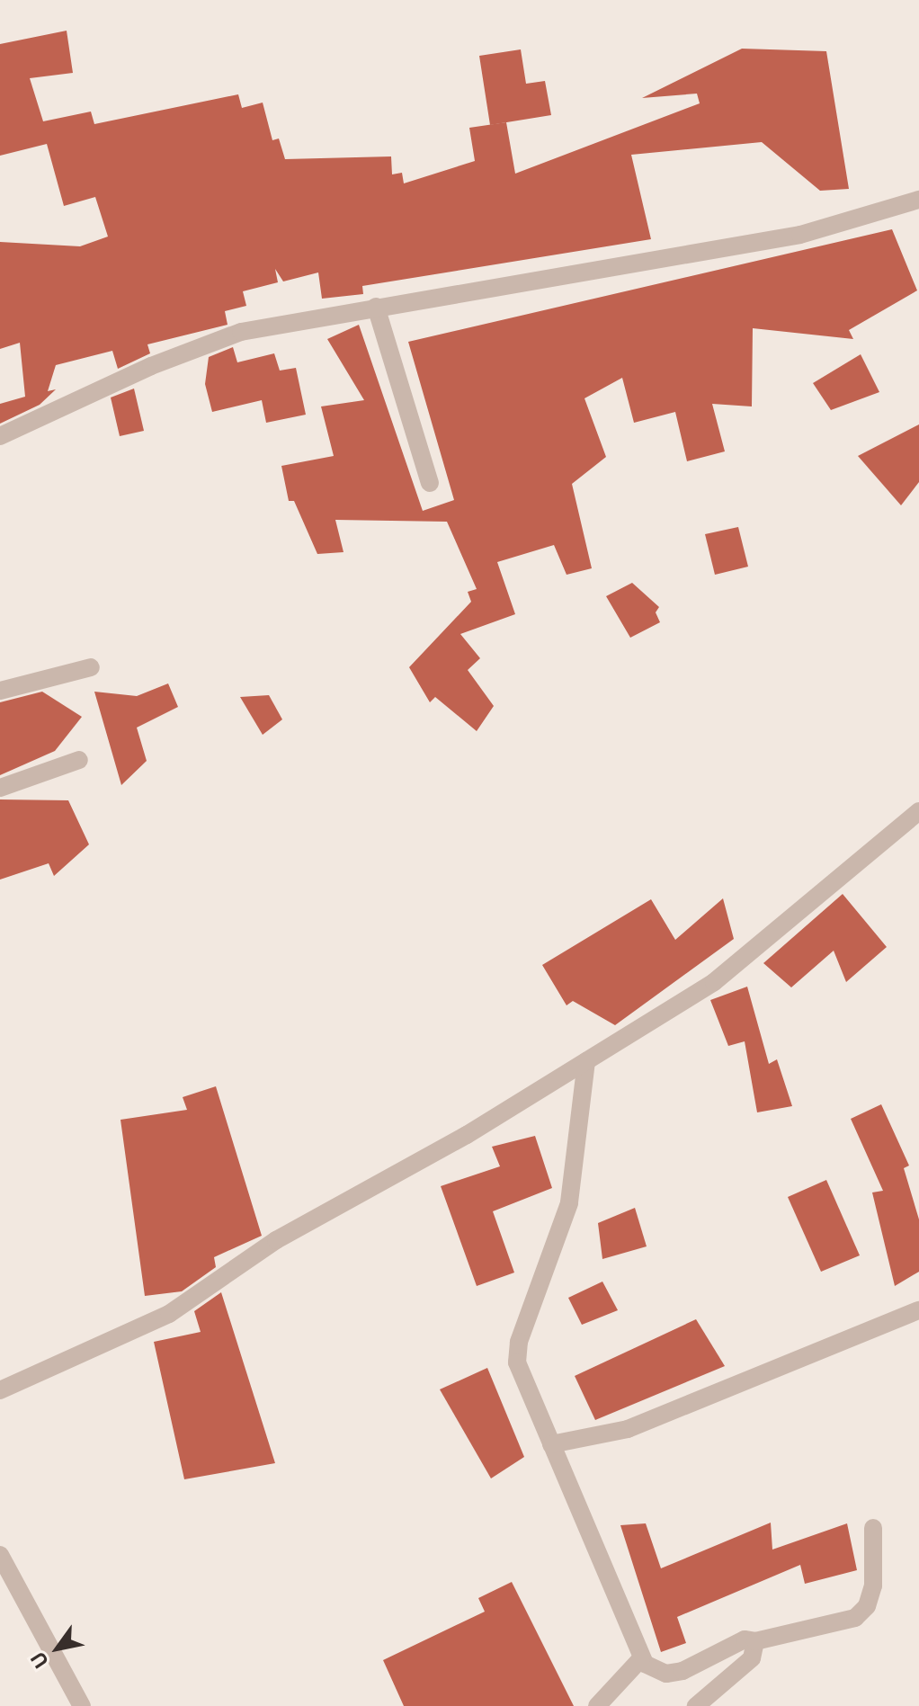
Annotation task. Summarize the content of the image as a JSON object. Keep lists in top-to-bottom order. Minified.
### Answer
{"north":"bottom left"}
